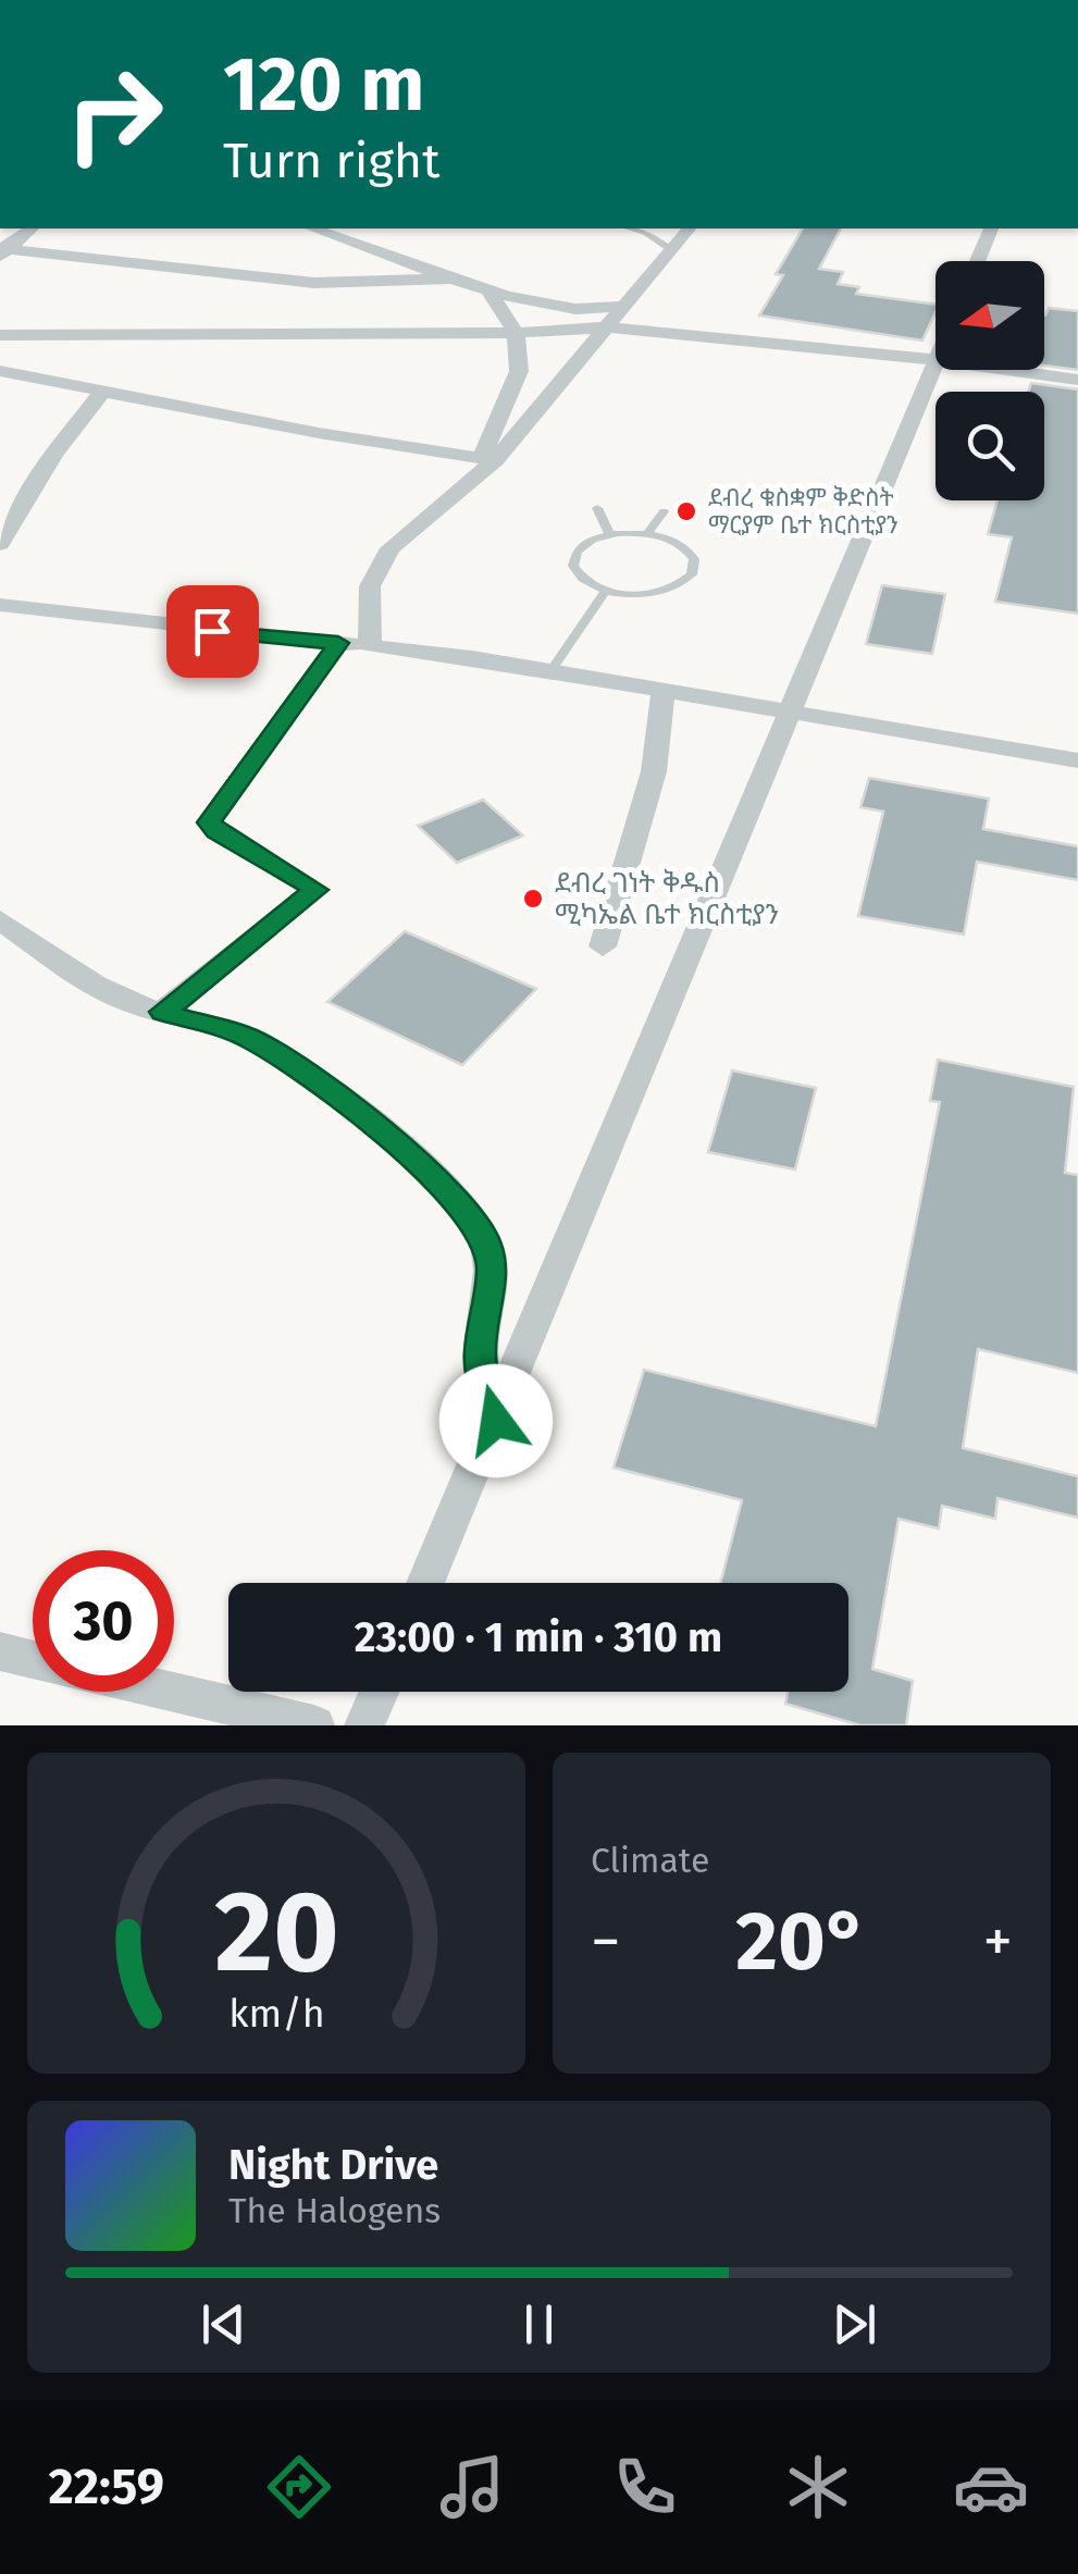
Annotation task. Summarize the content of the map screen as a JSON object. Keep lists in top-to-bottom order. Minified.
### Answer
{"places":["ደብረ ቁስቋም ቅድስት ማርያም ቤተ ክርስቲያን","ደብረ ገነት ቅዱስ ሚካኤል ቤተ ክርስቲያን"],"north":"left","page":{"turn":["120 m","Turn right"],"limit":"30","trip":"23:00 · 1 min · 310 m","tile":"Climate","heat":["−","20°","+"],"song":["Night Drive","The Halogens"],"tabs":"22:59","gauge":["20","km/h"]}}
